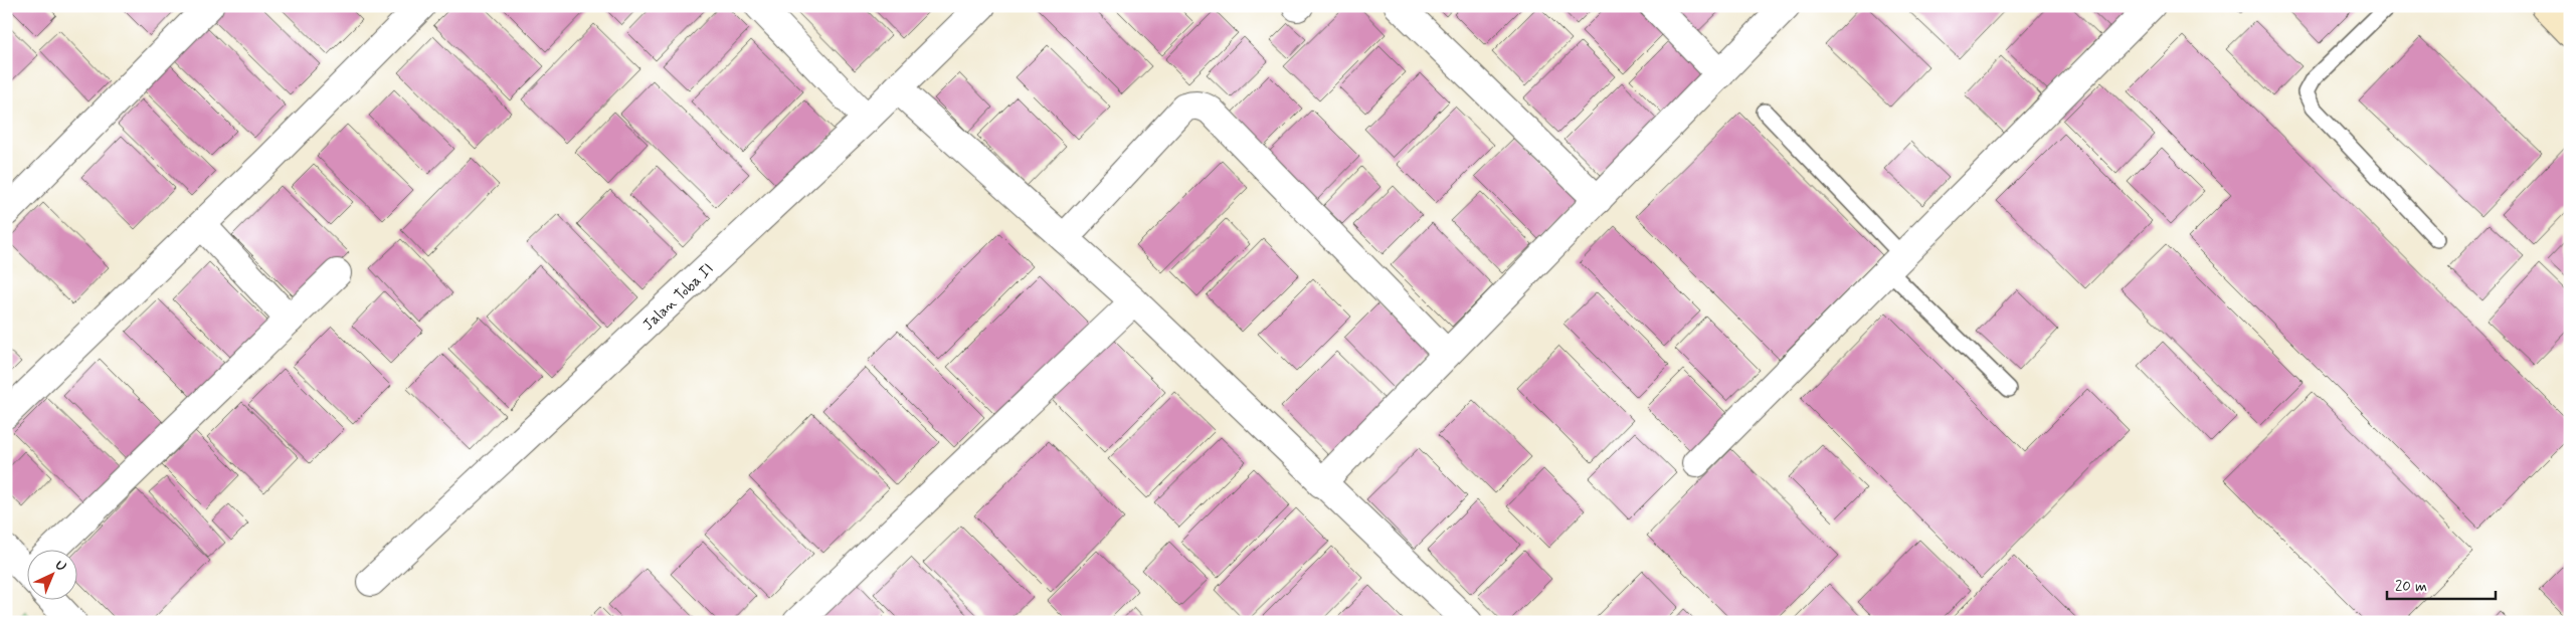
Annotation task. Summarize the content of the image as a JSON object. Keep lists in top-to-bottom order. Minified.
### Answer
{"streets":{"street":["Jalan Toba II"]},"scale_bar":"20 m","north":"top right"}
